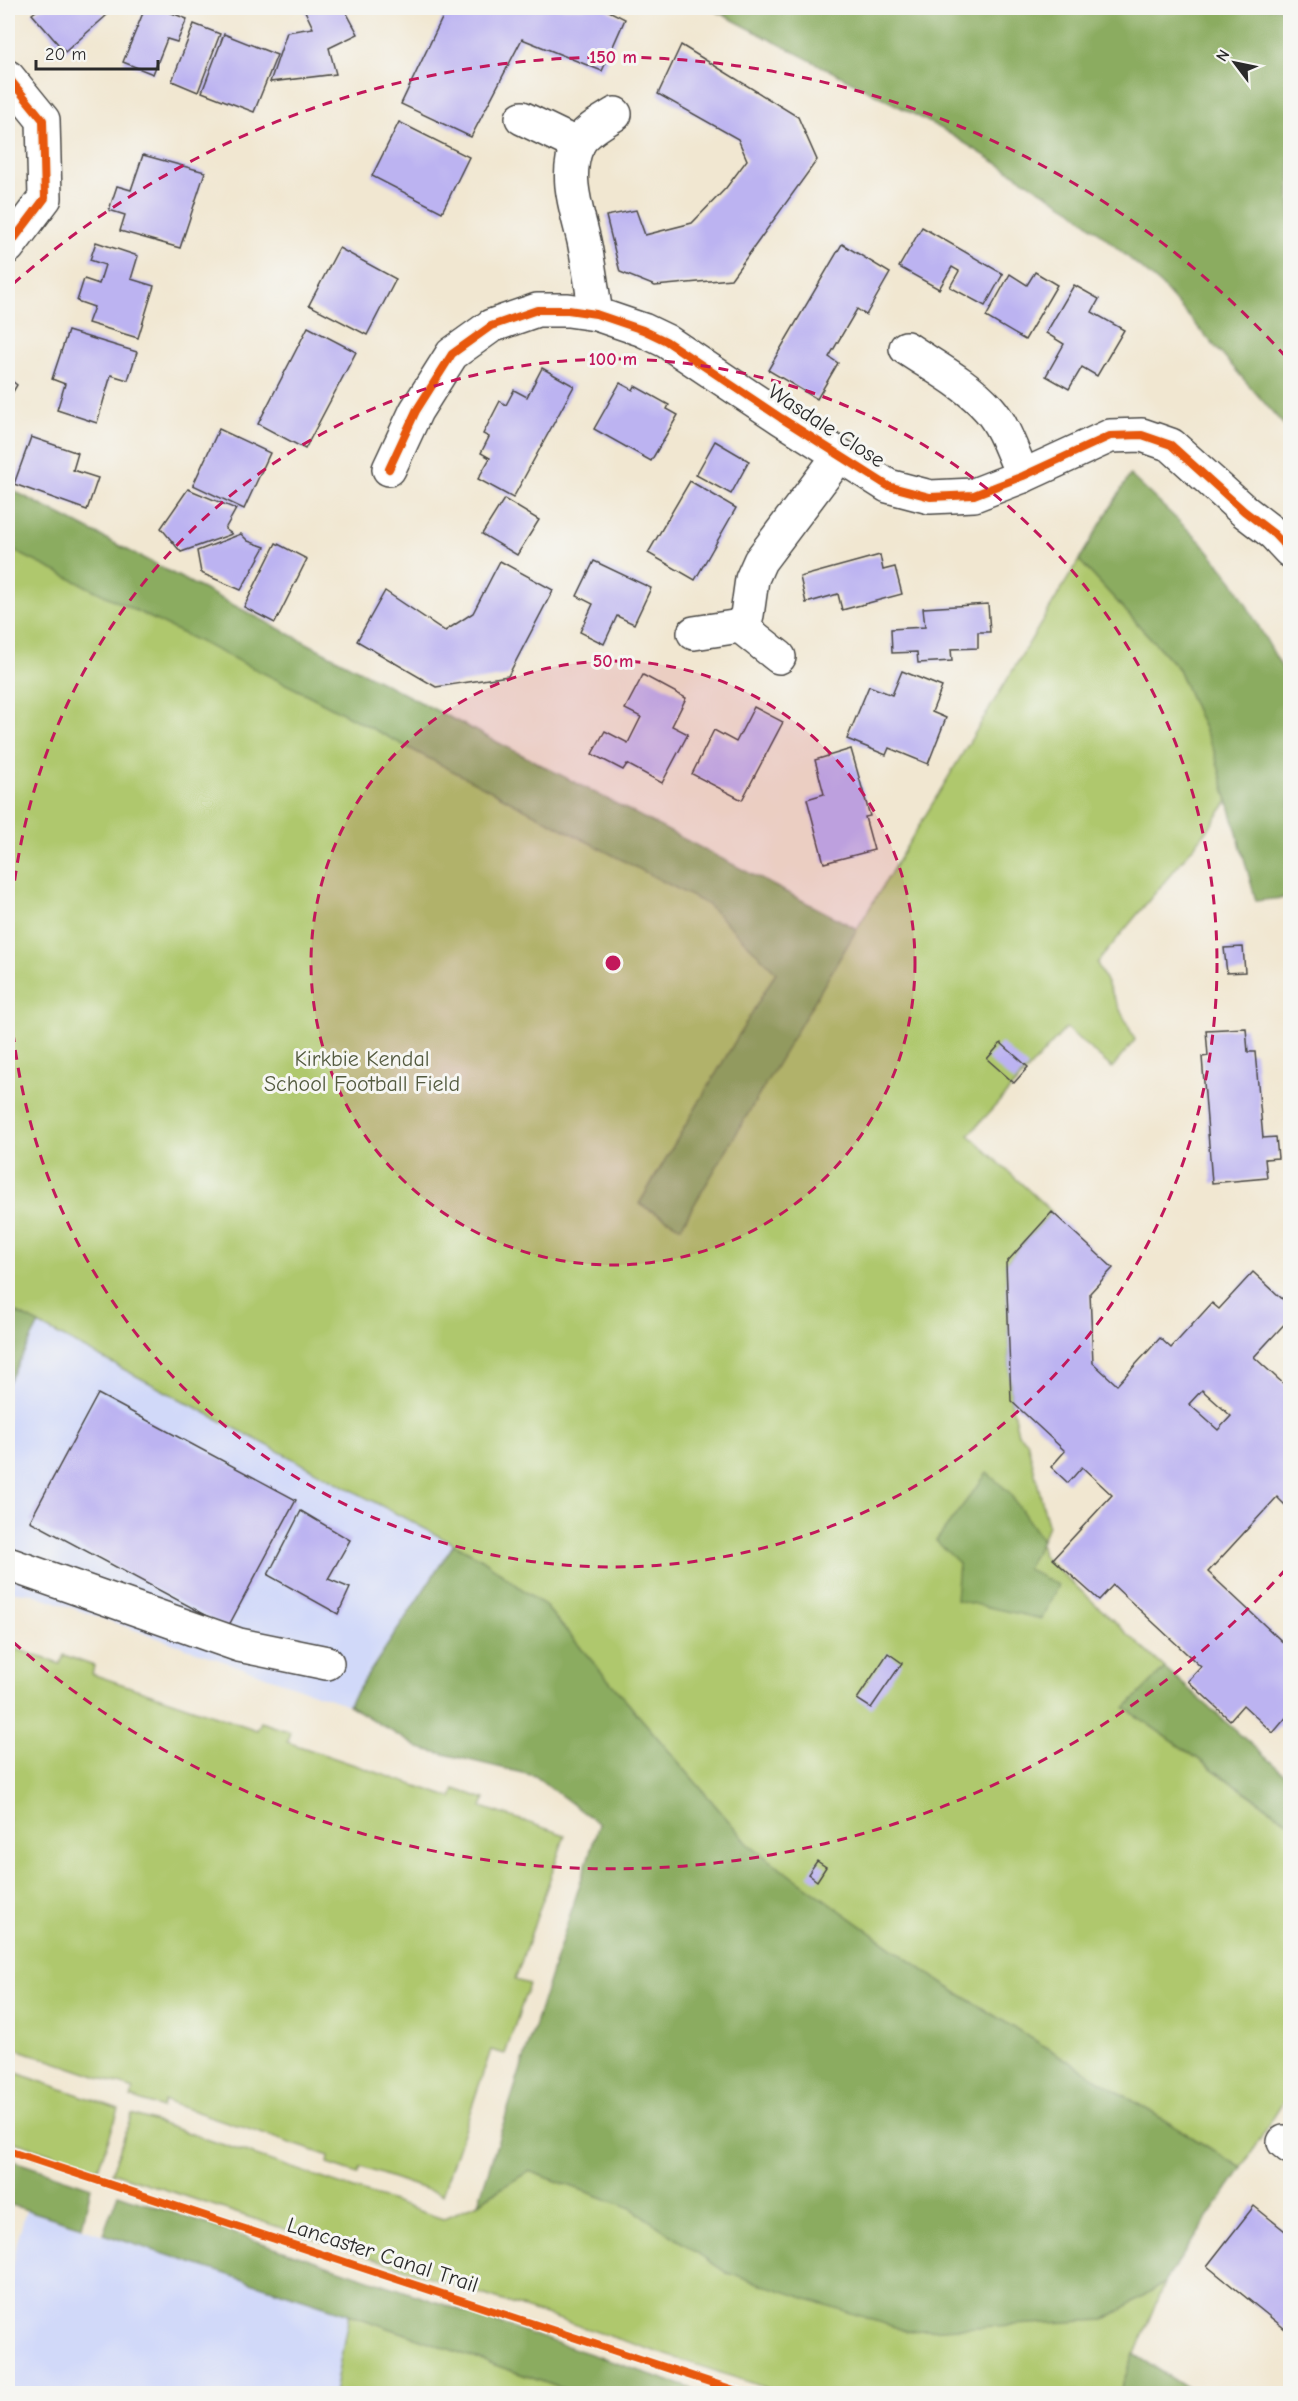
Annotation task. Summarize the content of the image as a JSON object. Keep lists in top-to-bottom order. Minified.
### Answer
{"streets":{"street":["Wasdale Close"],"cycle path":["Lancaster Canal Trail"]},"parks":["Kirkbie Kendal School Football Field"],"scale_bar":"20 m","north":"top left","rings":["150 m","100 m","50 m"]}
